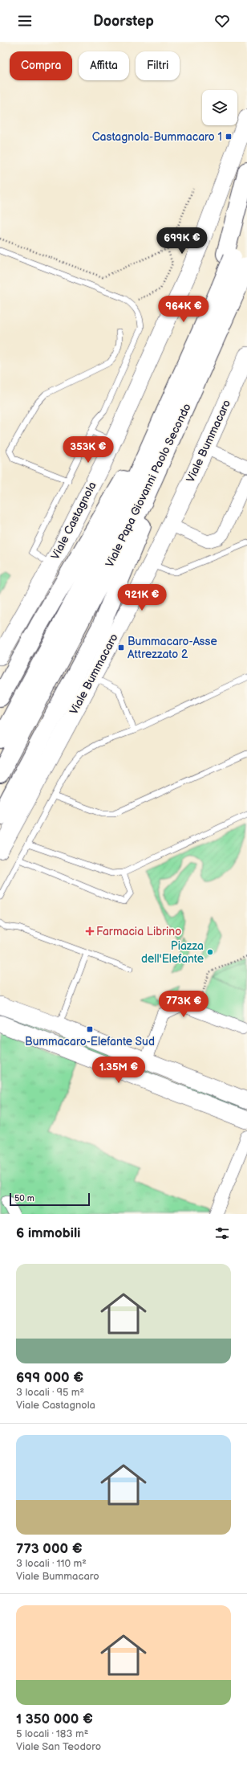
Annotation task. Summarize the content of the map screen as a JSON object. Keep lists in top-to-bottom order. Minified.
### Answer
{"streets":{"main road":["Viale Bummacaro","Viale Papa Giovanni Paolo Secondo","Viale Castagnola"]},"places":{"transit":["Castagnola-Bummacaro 1","Bummacaro-Asse Attrezzato 2","Bummacaro-Elefante Sud"],"health":["Farmacia Librino"],"other":["Piazza dell'Elefante"]},"scale_bar":"50 m","page":{"header":"Doorstep","chip":["Compra","Affitta","Filtri"],"price":["699K €","964K €","353K €","921K €","773K €","1.35M €"],"scale":"50 m","heading":"6 immobili","list":[{"name":"699 000 €","note":"3 locali · 95 m² · Viale Castagnola"},{"name":"773 000 €","note":"3 locali · 110 m² · Viale Bummacaro"},{"name":"1 350 000 €","note":"5 locali · 183 m² · Viale San Teodoro"}]}}
